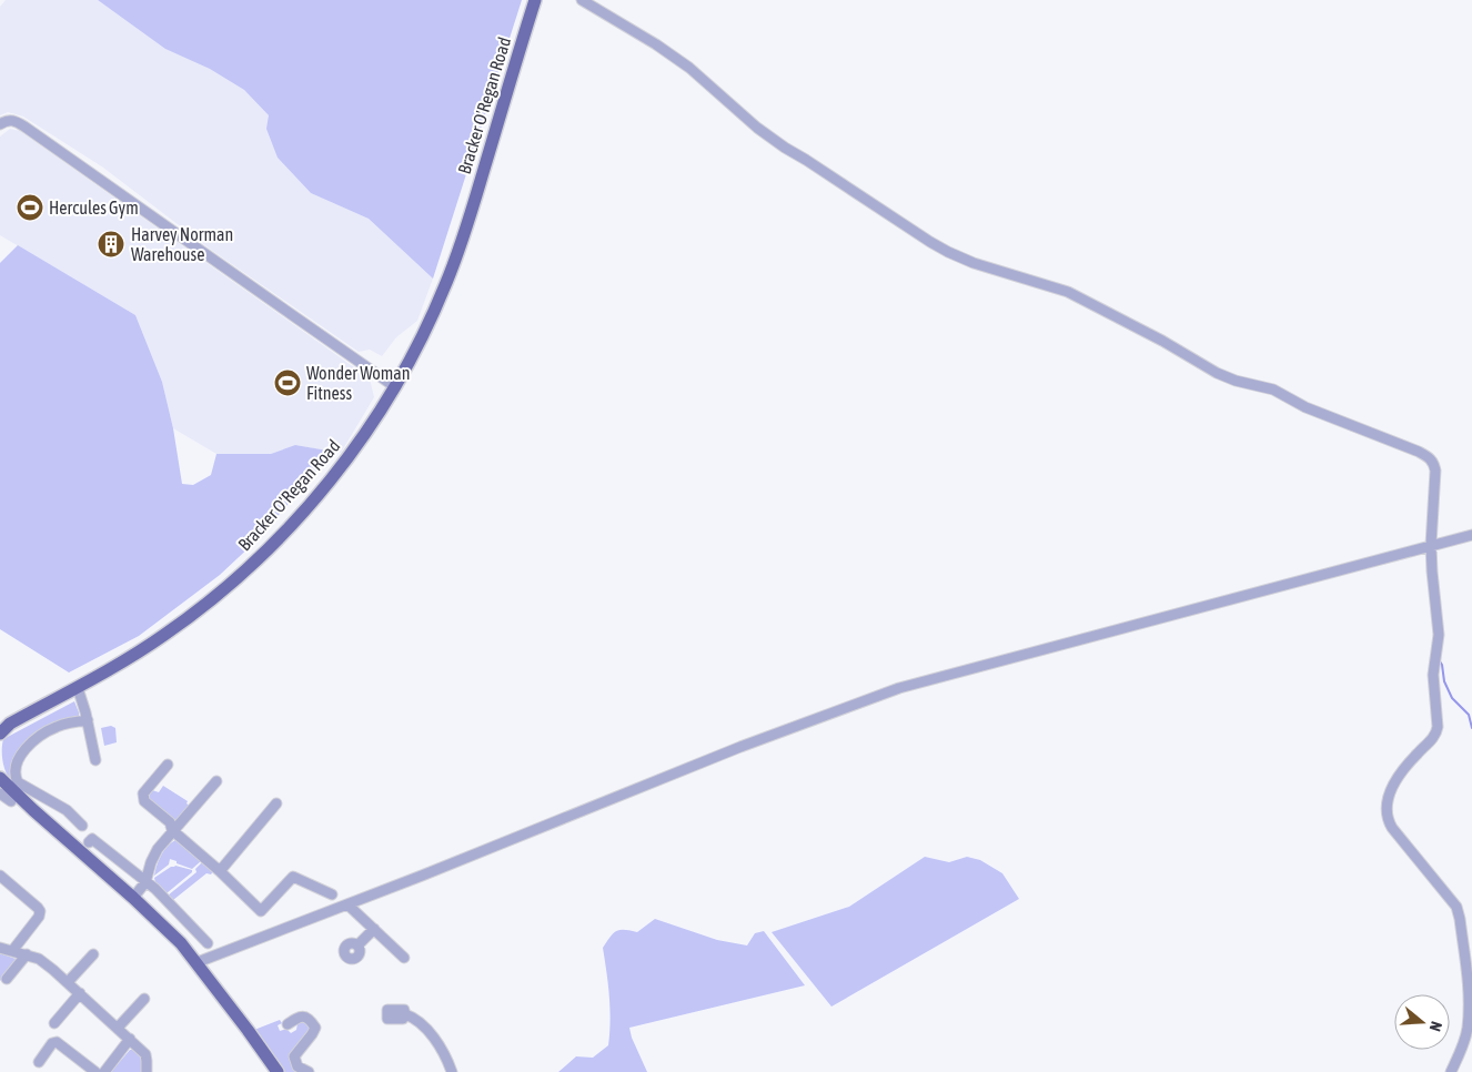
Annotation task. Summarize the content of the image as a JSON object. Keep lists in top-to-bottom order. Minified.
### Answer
{"streets":{"main road":["Bracker O'Regan Road"]},"places":{"sports":["Hercules Gym","Wonder Woman Fitness"],"building":["Harvey Norman Warehouse"]},"north":"right"}
